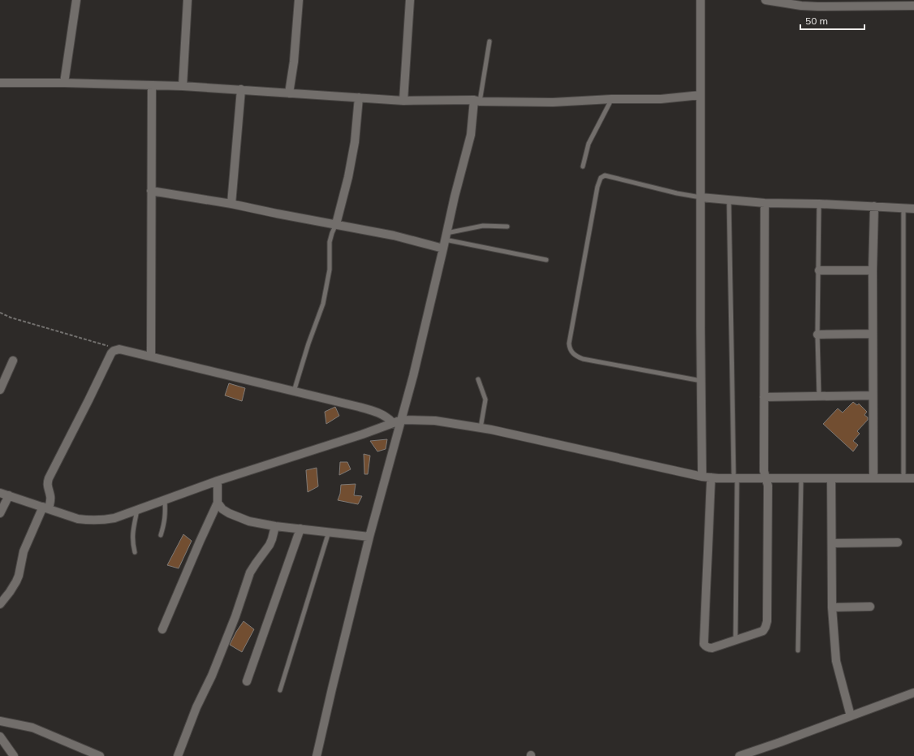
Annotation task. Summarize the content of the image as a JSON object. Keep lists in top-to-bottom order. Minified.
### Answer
{"scale_bar":"50 m"}
